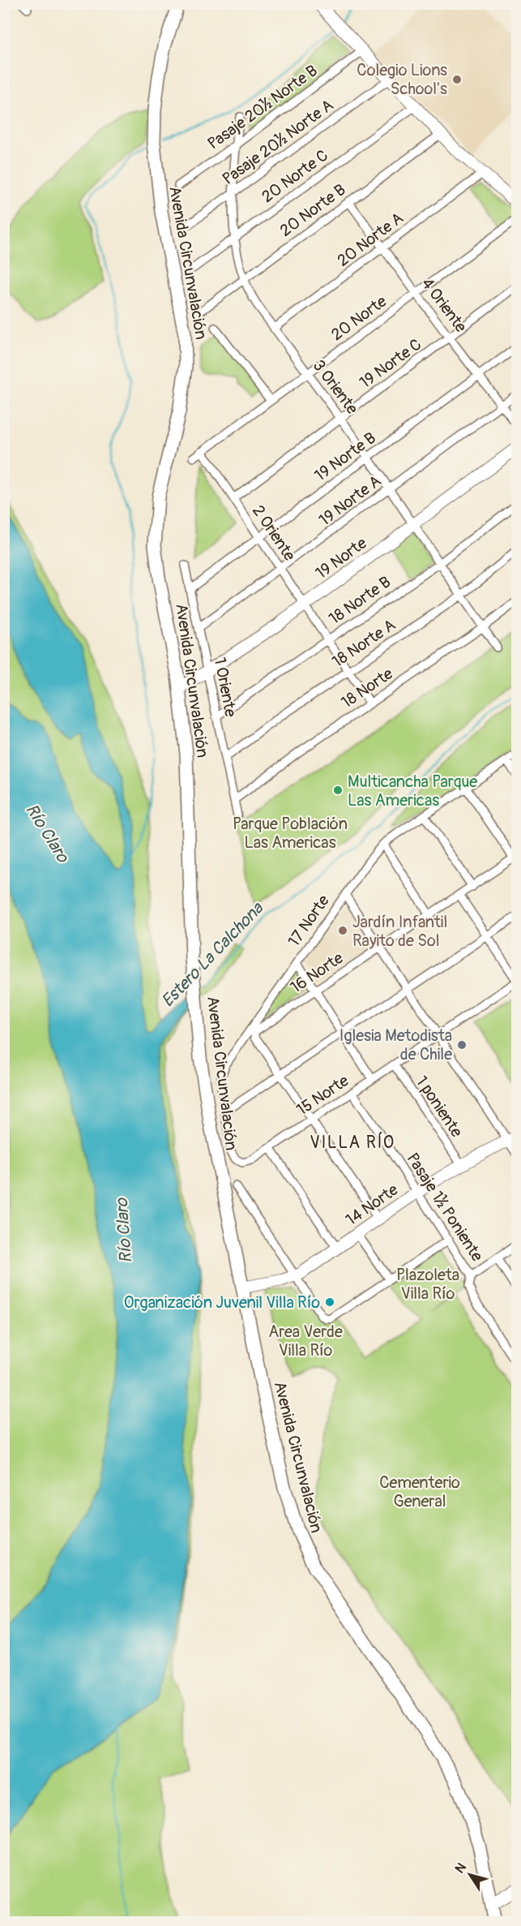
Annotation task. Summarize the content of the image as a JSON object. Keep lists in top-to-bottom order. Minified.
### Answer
{"streets":{"main road":["Avenida Circunvalación"],"street":["Pasaje 20½ Norte B","Pasaje 20½ Norte A","20 Norte C","20 Norte B","20 Norte A","4 Oriente","20 Norte","19 Norte C","3 Oriente","19 Norte B","19 Norte A","2 Oriente","19 Norte","18 Norte B","18 Norte A","1 Oriente","18 Norte","17 Norte","16 Norte","15 Norte","1 poniente","14 Norte","Pasaje 1½ Poniente"]},"crossings":[["Pasaje 20½ Norte B","3 Oriente"],["Pasaje 20½ Norte A","3 Oriente"],["20 Norte C","3 Oriente"],["20 Norte B","4 Oriente"],["20 Norte B","3 Oriente"],["20 Norte A","4 Oriente"],["20 Norte A","3 Oriente"],["Avenida Circunvalación","19 Norte"],["Avenida Circunvalación","14 Norte"],["4 Oriente","20 Norte"],["4 Oriente","19 Norte C"],["4 Oriente","19 Norte B"],["4 Oriente","19 Norte A"],["20 Norte","3 Oriente"],["20 Norte","2 Oriente"],["19 Norte C","3 Oriente"],["19 Norte C","2 Oriente"],["3 Oriente","19 Norte B"],["3 Oriente","19 Norte A"],["3 Oriente","19 Norte"],["3 Oriente","18 Norte B"],["3 Oriente","18 Norte A"],["3 Oriente","18 Norte"],["19 Norte B","2 Oriente"],["19 Norte B","1 Oriente"],["19 Norte A","2 Oriente"],["19 Norte A","1 Oriente"],["2 Oriente","19 Norte"],["2 Oriente","18 Norte B"],["2 Oriente","18 Norte A"],["2 Oriente","18 Norte"],["19 Norte","1 Oriente"],["18 Norte B","1 Oriente"],["18 Norte A","1 Oriente"],["1 Oriente","18 Norte"],["17 Norte","15 Norte"],["15 Norte","1 poniente"],["15 Norte","Pasaje 1½ Poniente"],["1 poniente","14 Norte"],["14 Norte","Pasaje 1½ Poniente"]],"districts":["VILLA RÍO"],"water":["Río Claro","Estero La Calchona"],"parks":["Parque Población Las Americas","Plazoleta Villa Río","Area Verde Villa Río","Cementerio General"],"places":["Colegio Lions School's","Multicancha Parque Las Americas","Jardín Infantil Rayito de Sol","Iglesia Metodista de Chile","Organización Juvenil Villa Río"],"north":"top left"}
